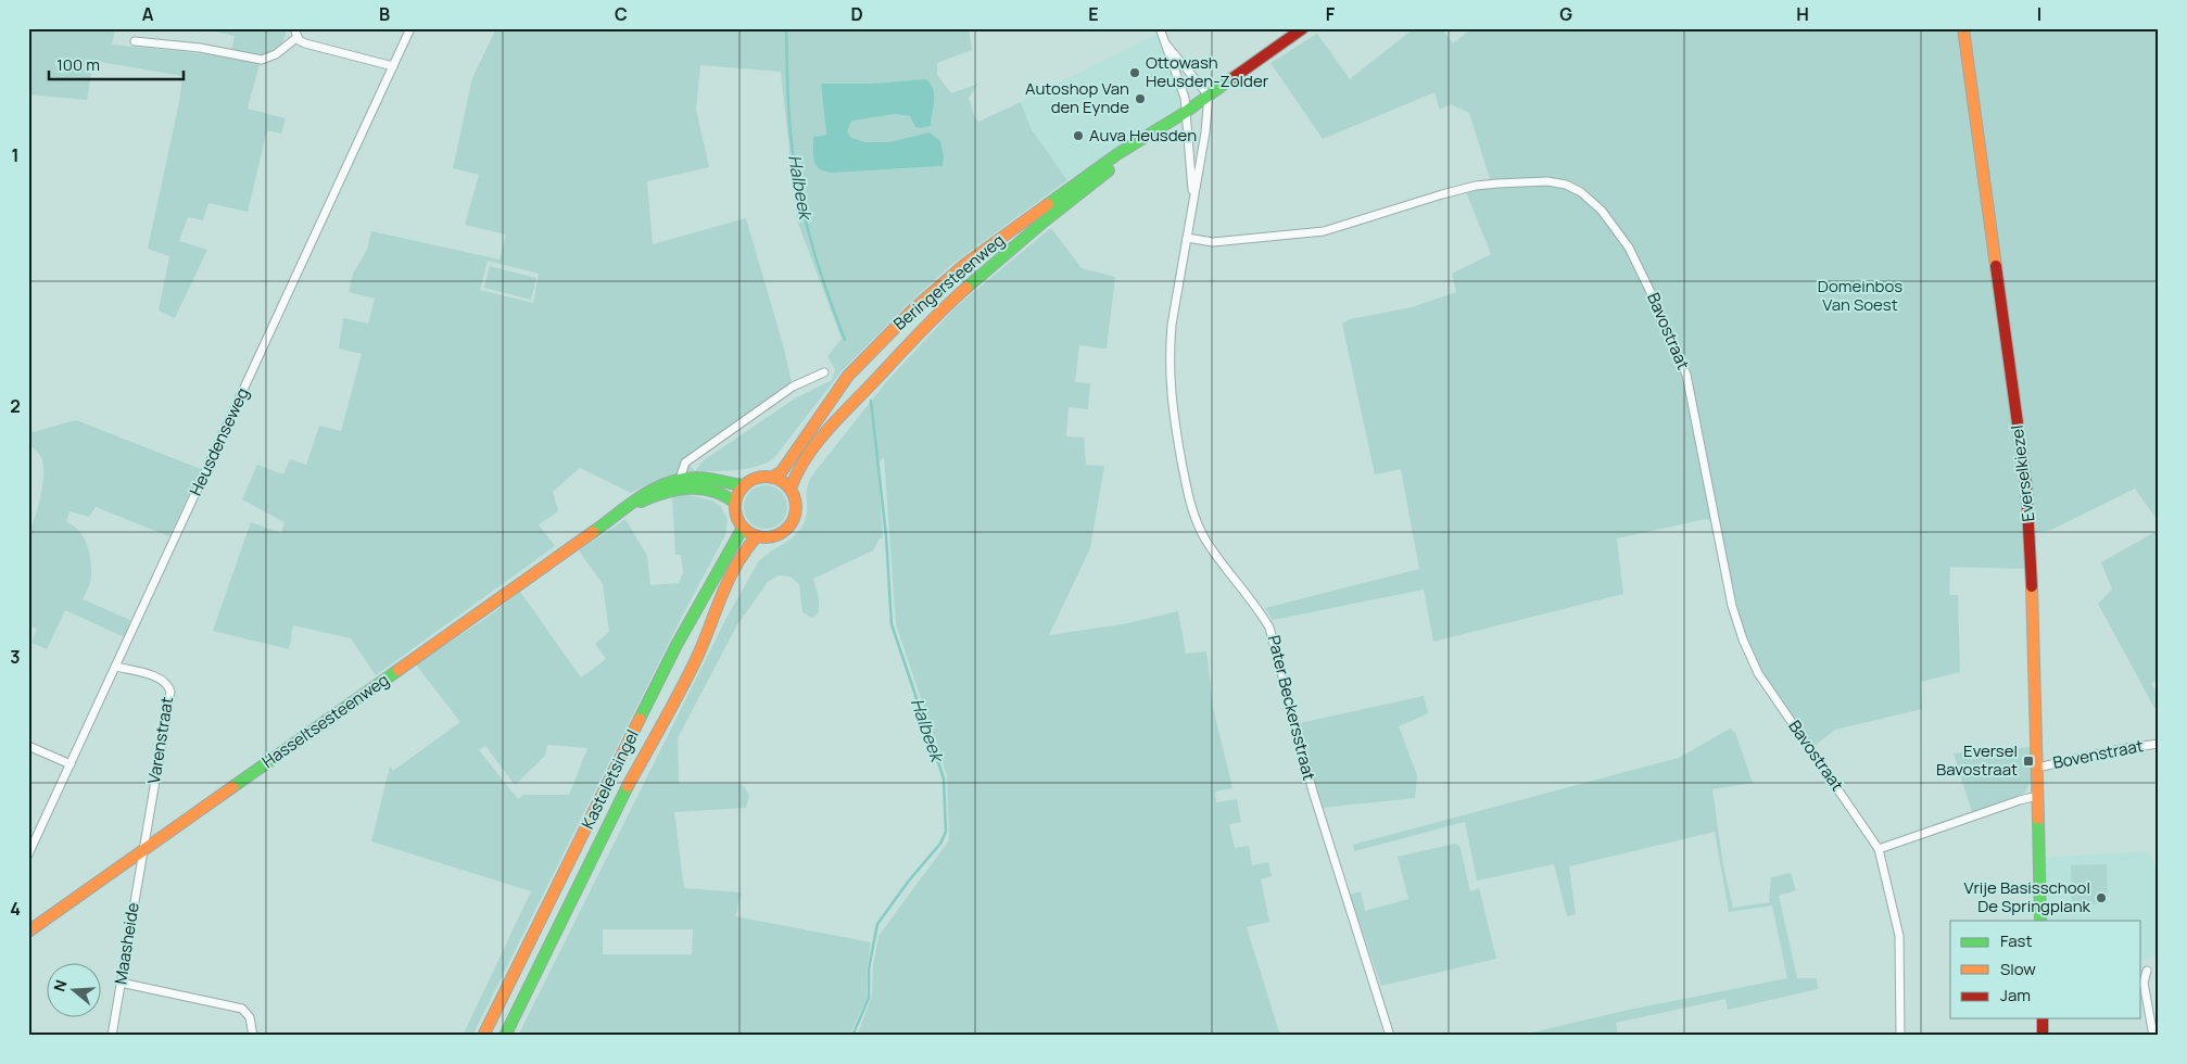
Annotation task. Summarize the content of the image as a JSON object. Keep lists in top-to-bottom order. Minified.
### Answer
{"streets":{"main road":["Beringersteenweg","Everselkiezel","Hasseltsesteenweg","Kasteletsingel"],"street":["Bavostraat","Heusdenseweg","Pater Beckersstraat","Varenstraat","Bovenstraat","Maasheide"]},"crossings":[["Beringersteenweg","Pater Beckersstraat"],["Beringersteenweg","Hasseltsesteenweg"],["Beringersteenweg","Kasteletsingel"],["Bavostraat","Pater Beckersstraat"],["Heusdenseweg","Varenstraat"],["Everselkiezel","Bovenstraat"],["Hasseltsesteenweg","Varenstraat"],["Hasseltsesteenweg","Kasteletsingel"],["Hasseltsesteenweg","Maasheide"],["Varenstraat","Maasheide"]],"water":["Halbeek"],"parks":["Domeinbos Van Soest"],"places":{"other":["Ottowash Heusden-Zolder","Autoshop Van den Eynde","Auva Heusden","Vrije Basisschool De Springplank"],"transit":["Eversel Bavostraat"]},"legend":["Fast","Slow","Jam"],"scale_bar":"100 m","north":"left","grid":{"columns":["A","B","C","D","E","F","G","H","I"],"rows":["1","2","3","4"]}}
